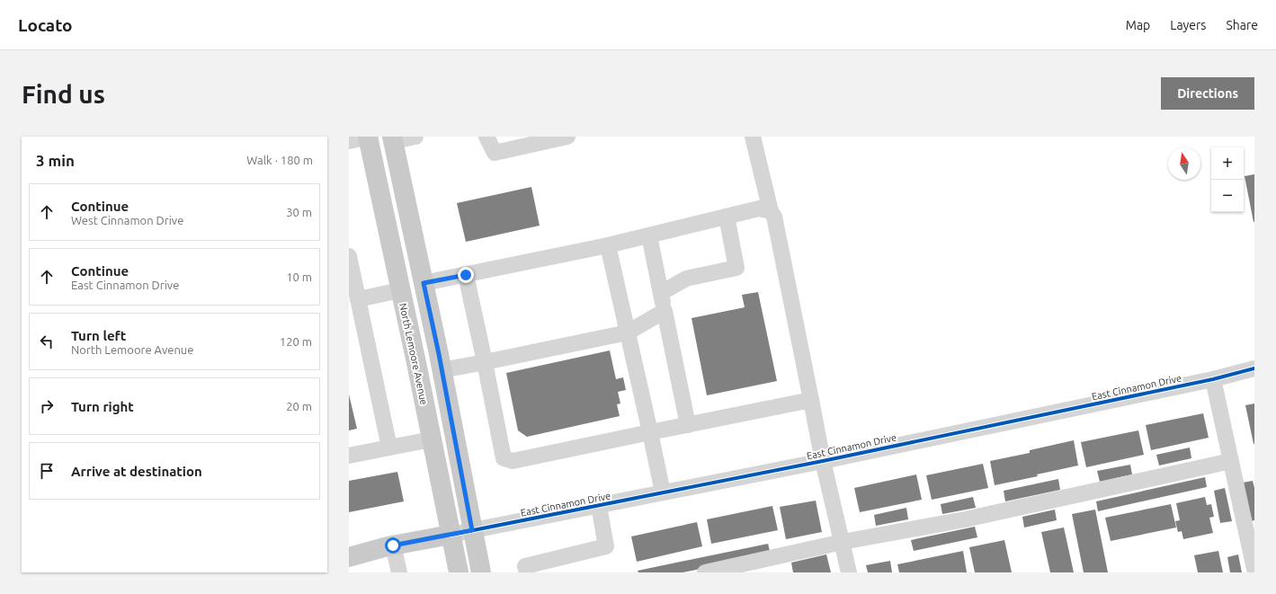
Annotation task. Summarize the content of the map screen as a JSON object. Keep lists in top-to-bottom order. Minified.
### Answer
{"streets":{"main road":["North Lemoore Avenue"],"street":["East Cinnamon Drive"]},"crossings":[["North Lemoore Avenue","East Cinnamon Drive"]],"north":"top","page":{"header":"Locato","nav":["Map","Layers","Share"],"buttons":"Directions","title":"Find us","heading":["3 min","Walk · 180 m"],"map_buttons":["+","−"],"list":[["Continue","West Cinnamon Drive","30 m"],["Continue","East Cinnamon Drive","10 m"],["Turn left","North Lemoore Avenue","120 m"],["Turn right","20 m"],"Arrive at destination"]}}
